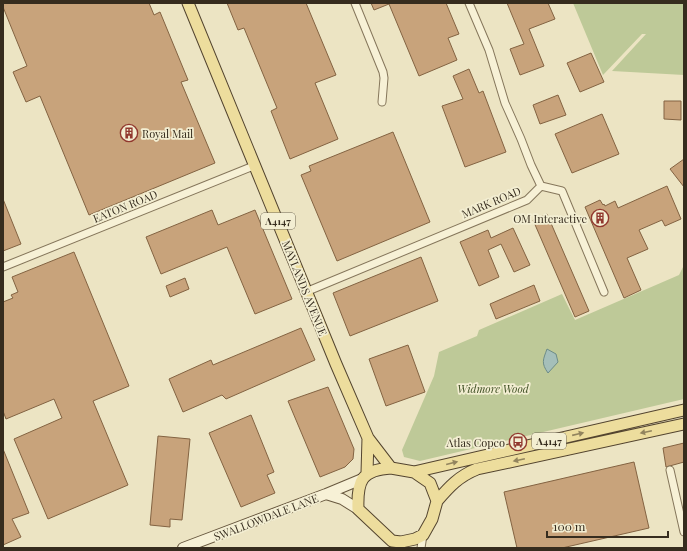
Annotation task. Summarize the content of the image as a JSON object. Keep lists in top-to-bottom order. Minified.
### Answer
{"streets":{"main road":["A4147","MAYLANDS AVENUE"],"street":["MARK ROAD","EATON ROAD","SWALLOWDALE LANE"]},"crossings":[["MARK ROAD","MAYLANDS AVENUE"],["EATON ROAD","MAYLANDS AVENUE"],["A4147","MAYLANDS AVENUE"],["A4147","SWALLOWDALE LANE"],["MAYLANDS AVENUE","SWALLOWDALE LANE"]],"parks":["Widmore Wood"],"places":{"building":["Royal Mail","OM Interactive"],"bus stop":["Atlas Copco"]},"scale_bar":"100 m"}
